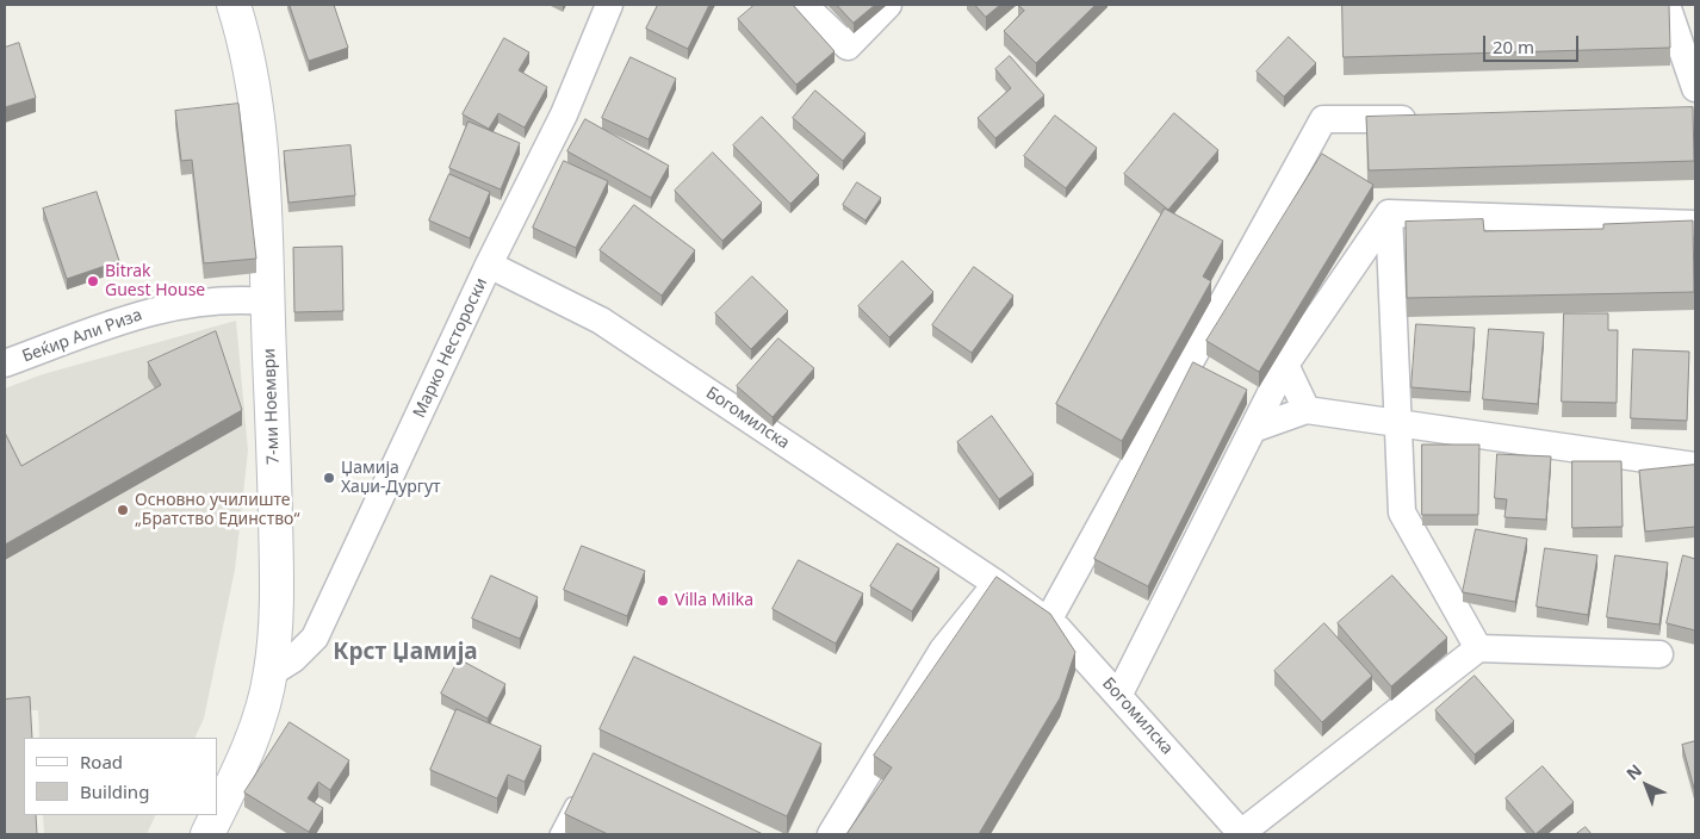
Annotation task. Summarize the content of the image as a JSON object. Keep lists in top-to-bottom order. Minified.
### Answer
{"streets":{"street":["Беќир Али Риза","Марко Нестороски","7-ми Ноември","Богомилска"]},"crossings":[["Беќир Али Риза","7-ми Ноември"],["Марко Нестороски","7-ми Ноември"],["Марко Нестороски","Богомилска"]],"districts":["Крст Џамија"],"places":["Bitrak Guest House","Џамија Хаџи-Дургут","Основно училиште „Братство Единство“","Villa Milka"],"legend":["Road","Building"],"scale_bar":"20 m","north":"top left"}
